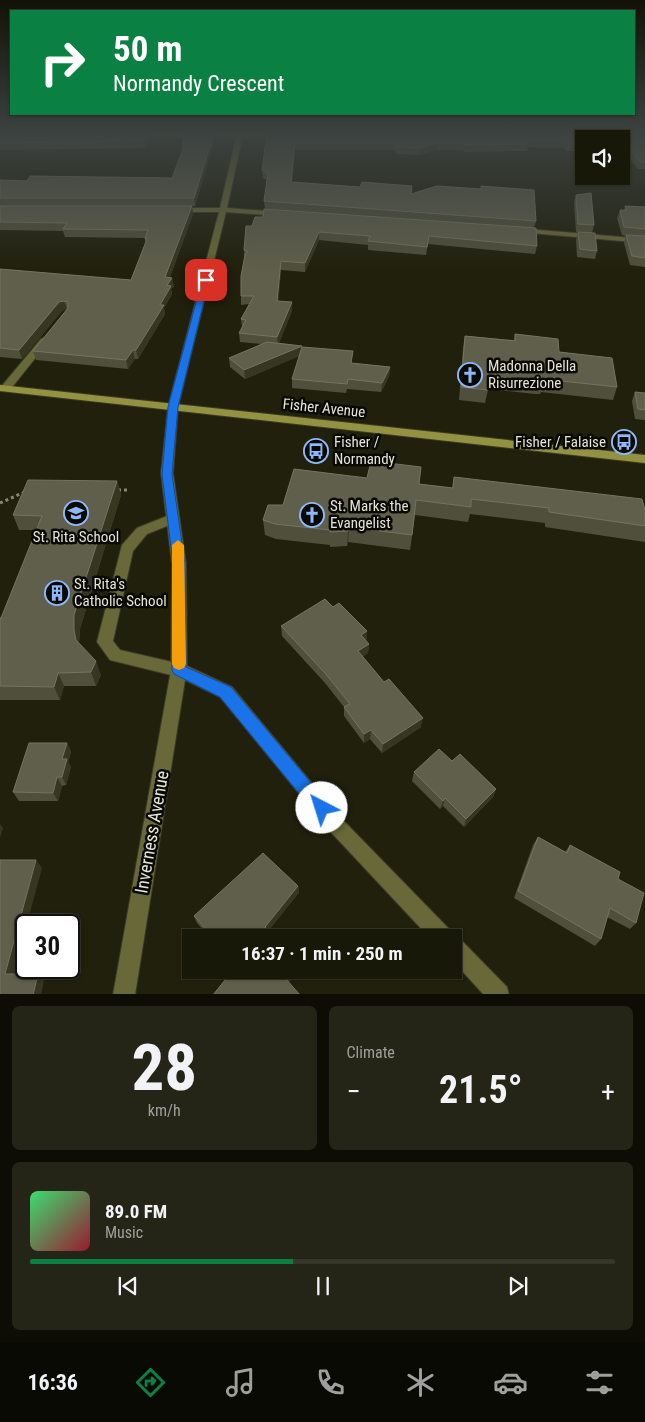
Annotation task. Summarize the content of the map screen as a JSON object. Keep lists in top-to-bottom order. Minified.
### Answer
{"streets":{"main road":["Fisher Avenue"],"street":["Inverness Avenue"]},"crossings":[["Fisher Avenue","Inverness Avenue"]],"places":{"church":["Madonna Della Risurrezione","St. Marks the Evangelist"],"bus stop":["Fisher / Falaise","Fisher / Normandy"],"school or university":["St. Rita School"],"building":["St. Rita's Catholic School"]},"page":{"turn":["50 m","Normandy Crescent"],"limit":"30","trip":"16:37 · 1 min · 250 m","tile":[["28","km/h"],"Climate"],"heat":["−","21.5°","+"],"song":["89.0 FM","Music"],"tabs":"16:36"}}
